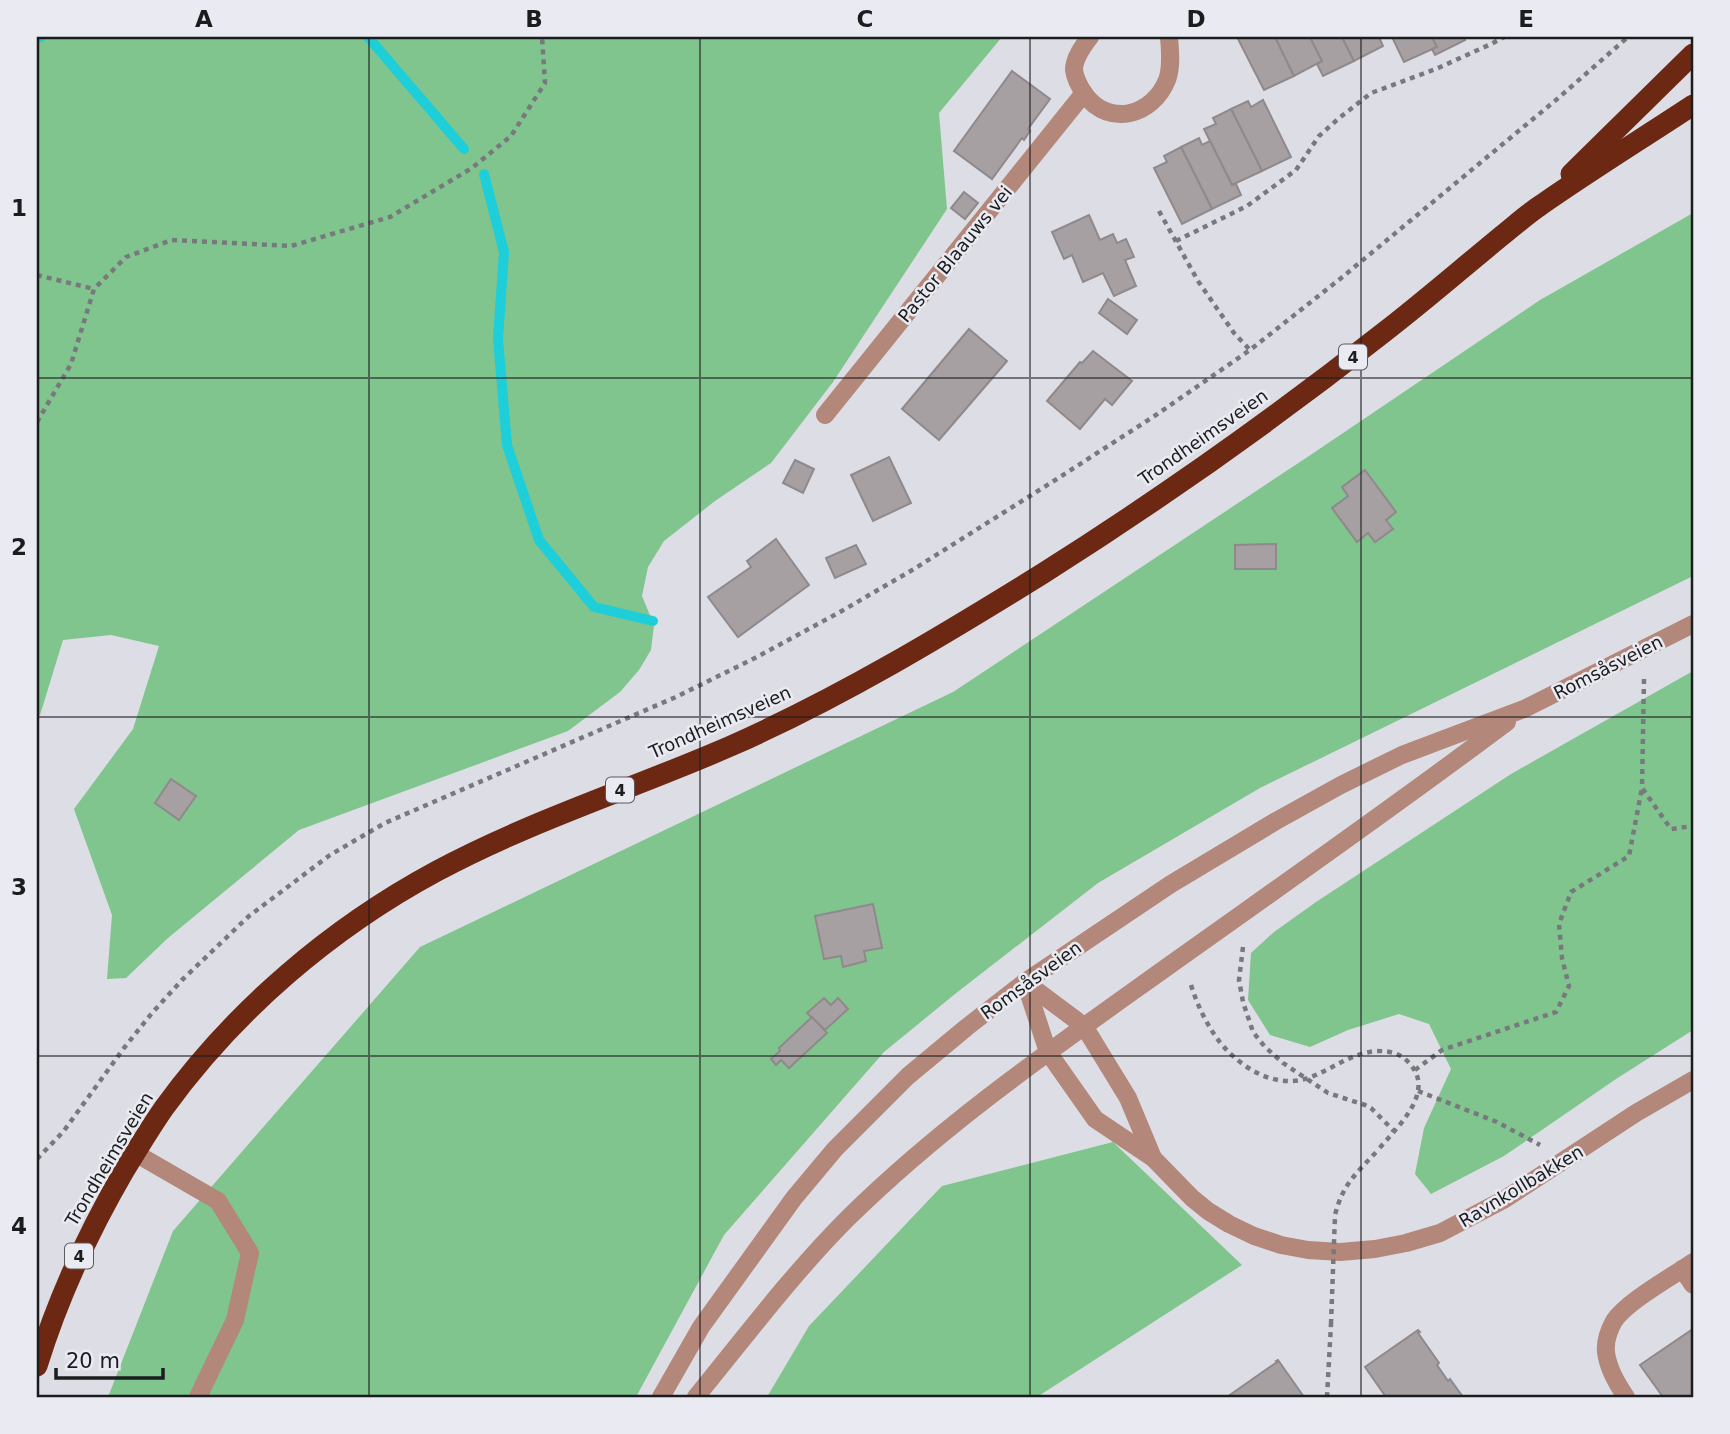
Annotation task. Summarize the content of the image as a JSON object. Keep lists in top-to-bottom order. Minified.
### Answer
{"streets":{"highway":["4","Trondheimsveien"],"street":["Pastor Blaauws vei","Romsåsveien","Ravnkollbakken"]},"crossings":[["Romsåsveien","Ravnkollbakken"]],"scale_bar":"20 m","grid":{"columns":["A","B","C","D","E"],"rows":["1","2","3","4"]}}
